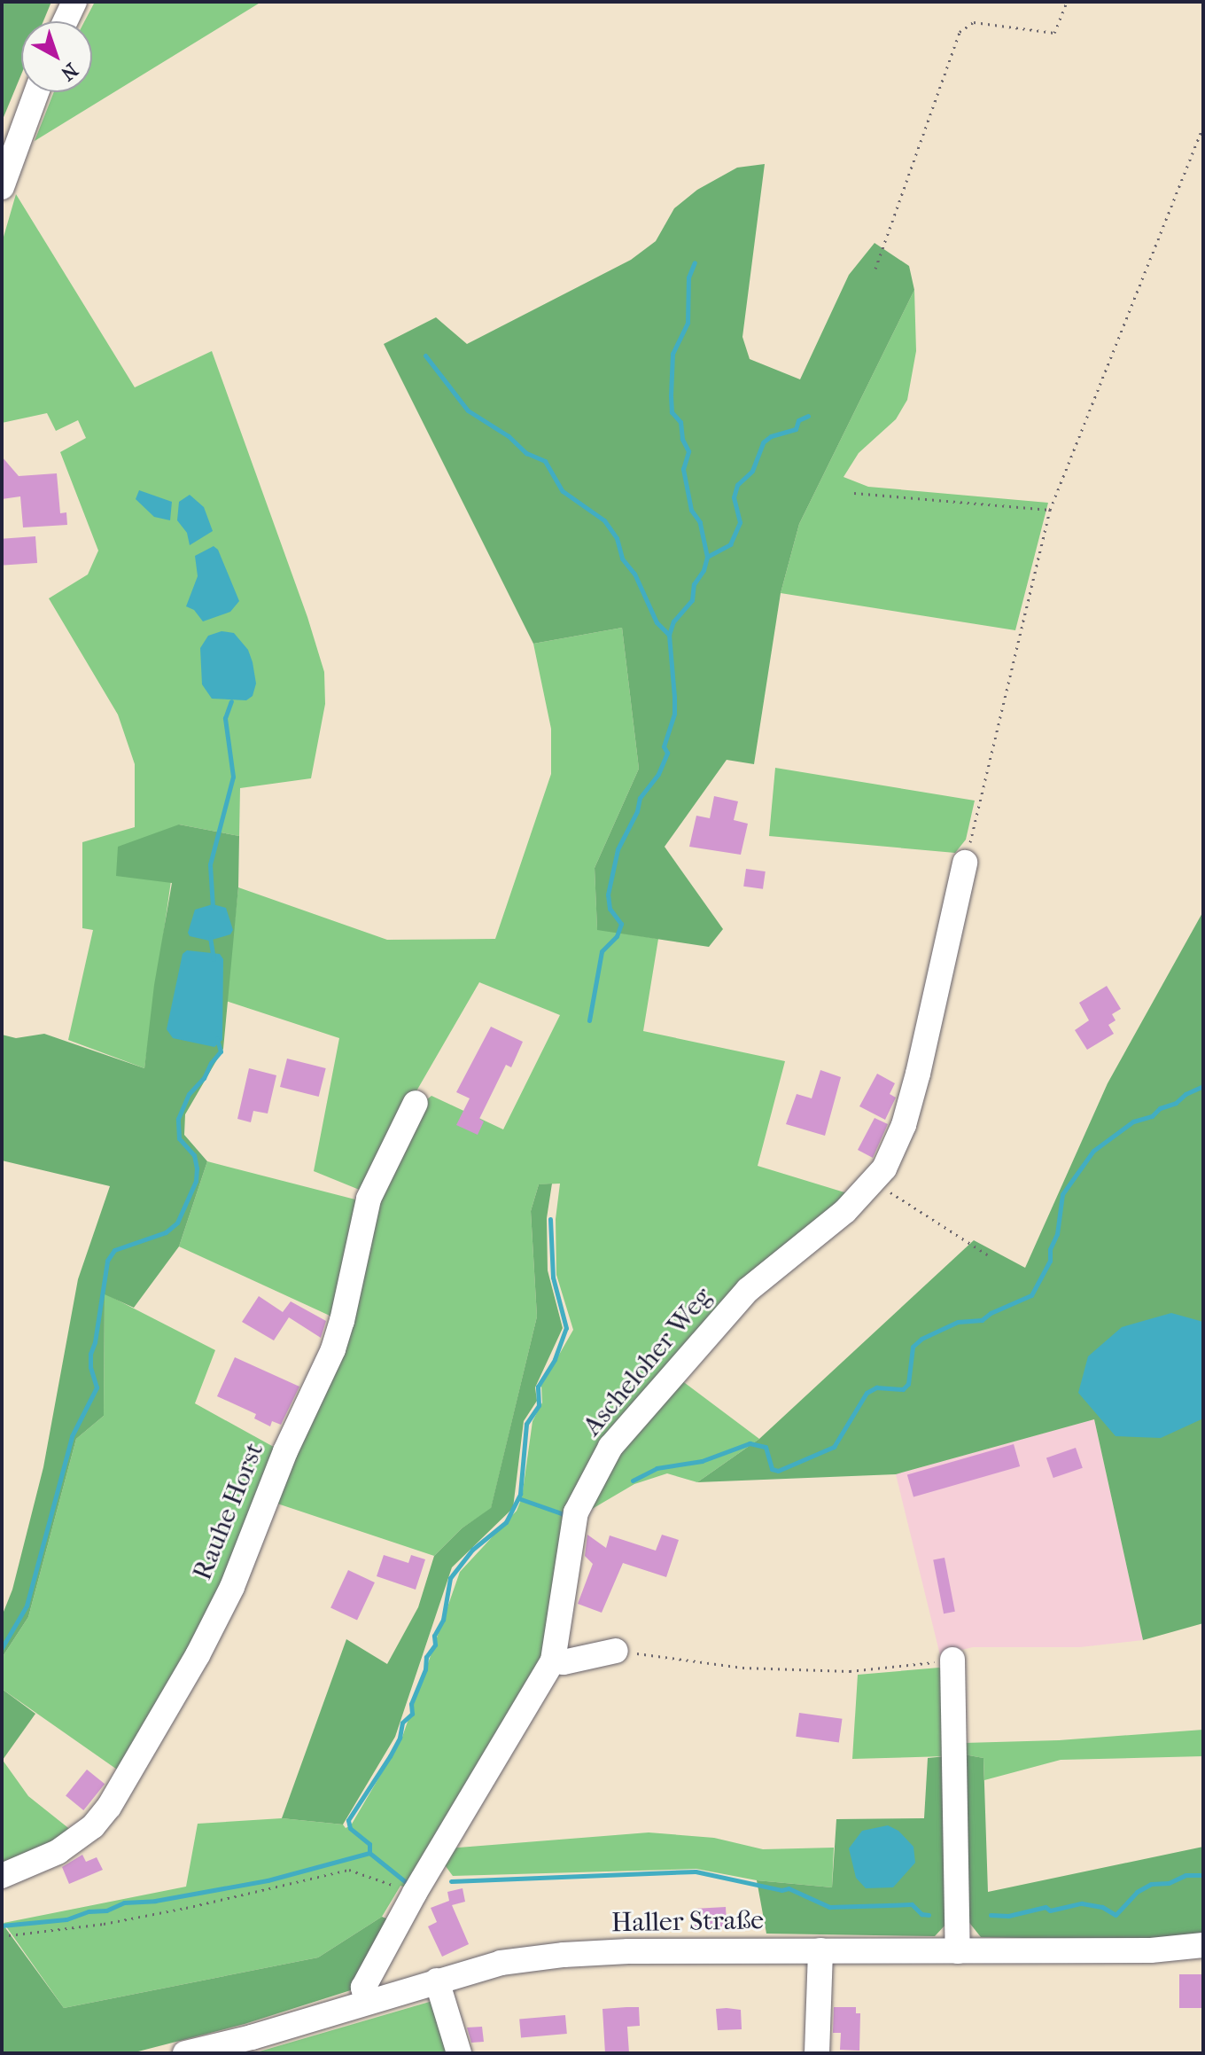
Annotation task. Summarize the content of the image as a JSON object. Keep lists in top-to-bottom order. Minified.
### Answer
{"streets":{"street":["Ascheloher Weg","Rauhe Horst","Haller Straße"]},"crossings":[["Ascheloher Weg","Haller Straße"]],"north":"bottom right"}
